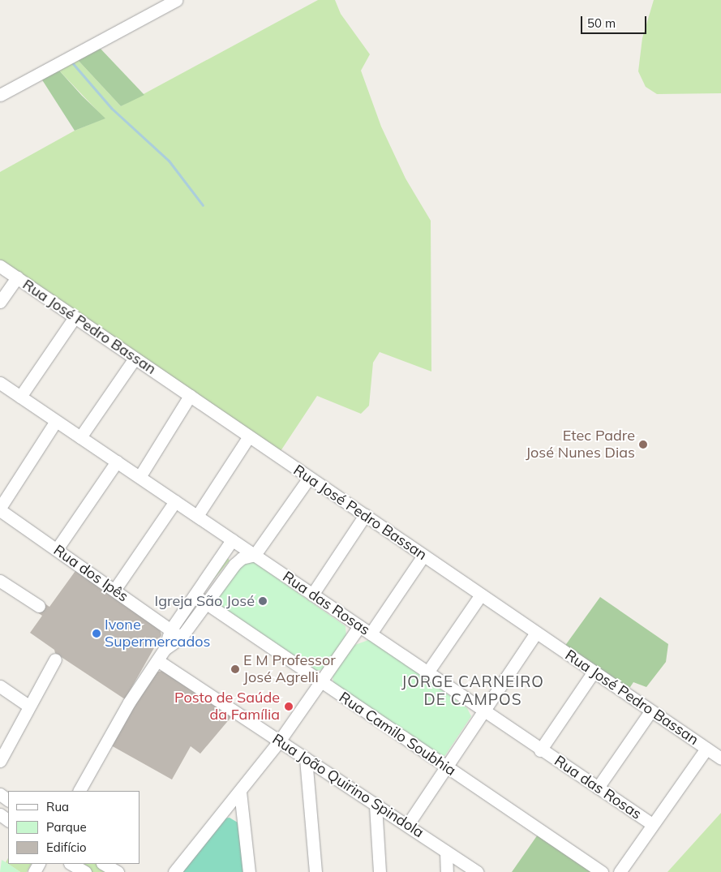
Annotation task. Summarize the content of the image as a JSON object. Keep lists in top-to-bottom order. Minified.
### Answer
{"streets":{"street":["Rua José Pedro Bassan","Rua dos Ipês","Rua das Rosas","Rua Camilo Soubhia","Rua João Quirino Spindola"]},"districts":["JORGE CARNEIRO DE CAMPOS"],"places":["Etec Padre José Nunes Dias","Igreja São José","Ivone Supermercados","E M Professor José Agrelli","Posto de Saúde da Família"],"legend":["Rua","Parque","Edifício"],"scale_bar":"50 m"}
